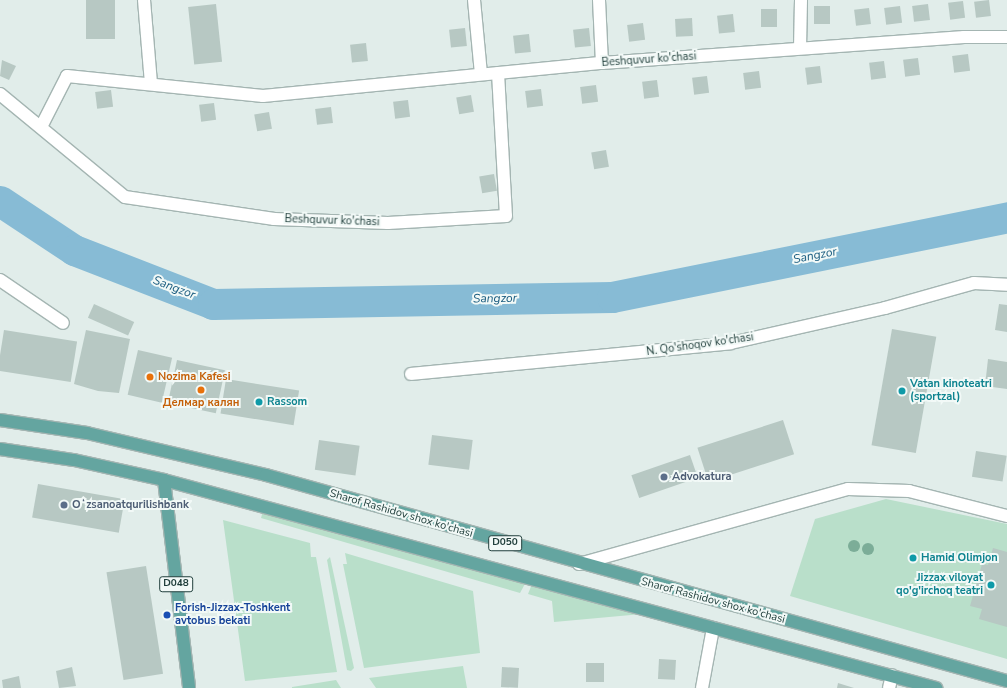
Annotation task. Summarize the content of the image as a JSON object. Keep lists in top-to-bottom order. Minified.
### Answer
{"streets":{"main road":["Sharof Rashidov shox ko'chasi","D050","D048"],"street":["Beshquvur ko'chasi","N. Qo'shoqov ko'chasi"]},"crossings":[["D050","D048"]],"water":["Sangzor"],"places":["Nozima Kafesi","Делмар калян","Vatan kinoteatri (sportzal)","Rassom","Advokatura","Oʻzsanoatqurilishbank","Hamid Olimjon","Jizzax viloyat qo'g'irchoq teatri","Forish-Jizzax-Toshkent avtobus bekati"]}
